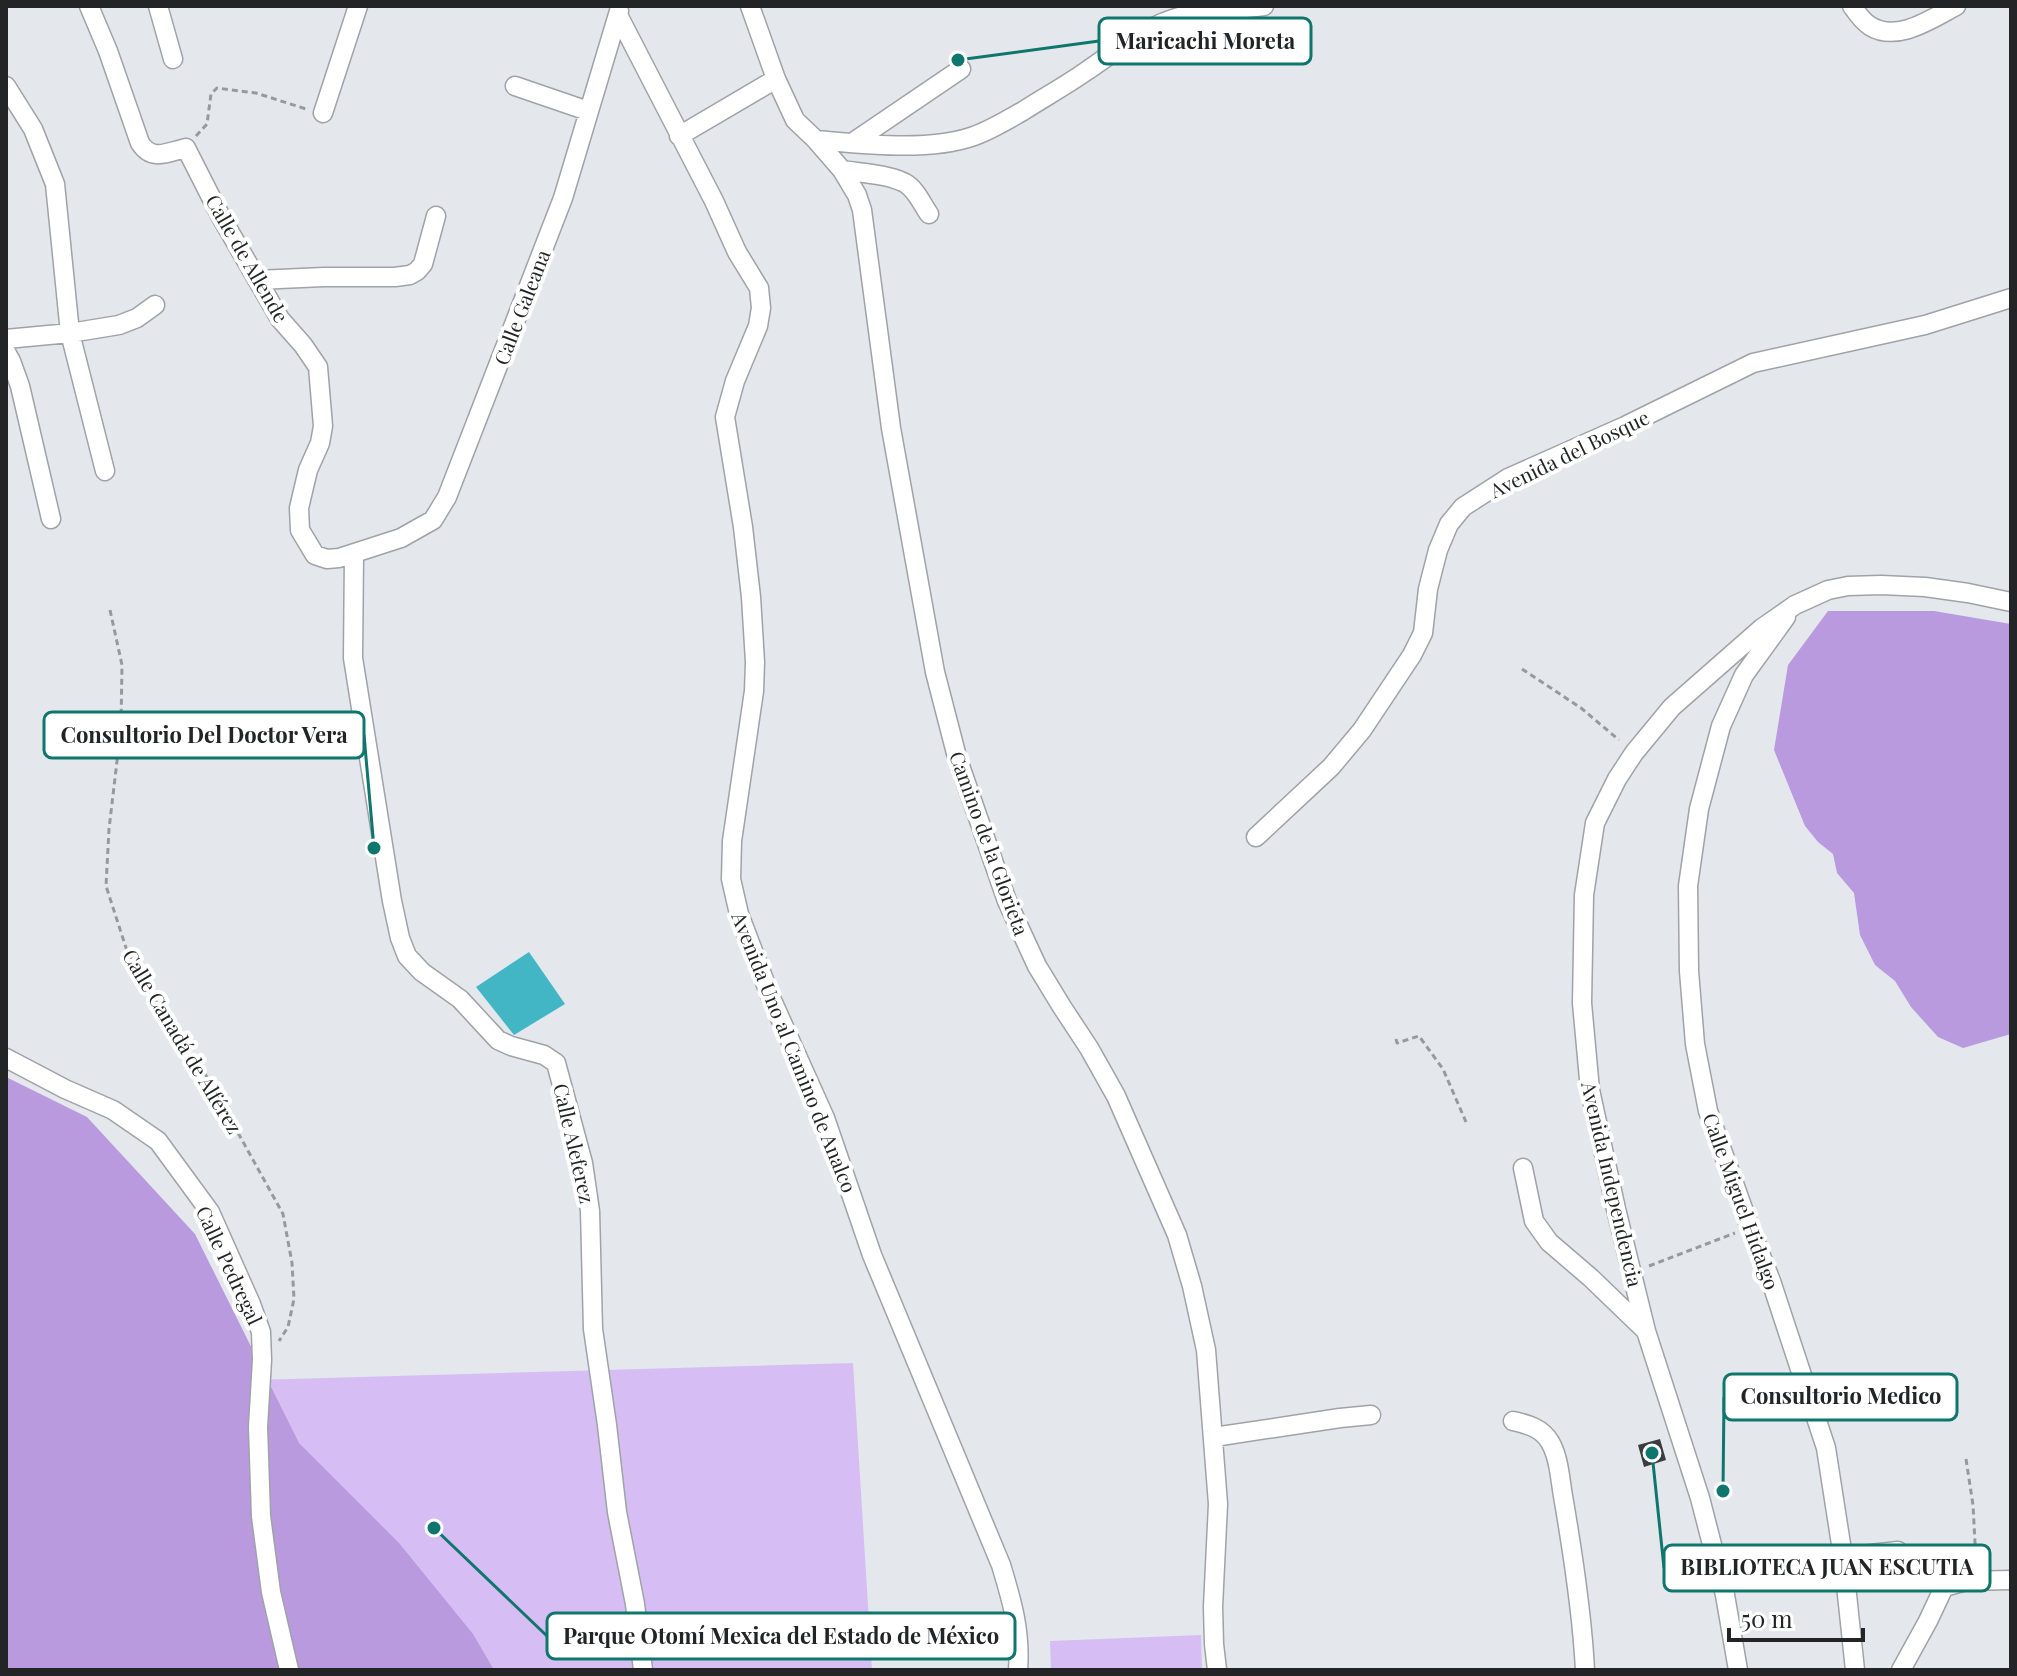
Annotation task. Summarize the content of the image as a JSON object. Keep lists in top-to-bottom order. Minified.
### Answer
{"streets":{"street":["Calle de Allende","Calle Galeana","Avenida del Bosque","Camino de la Glorieta","Avenida Uno al Camino de Analco","Calle Aleferez","Avenida Independencia","Calle Miguel Hidalgo","Calle Pedregal"],"path":["Calle Canadá de Alférez"]},"crossings":[["Calle de Allende","Calle Galeana"],["Calle de Allende","Calle Aleferez"],["Calle Galeana","Avenida Uno al Camino de Analco"],["Calle Galeana","Calle Aleferez"],["Calle Canadá de Alférez","Calle Pedregal"],["Avenida Independencia","Calle Miguel Hidalgo"]],"places":["Maricachi Moreta","Consultorio Del Doctor Vera","BIBLIOTECA JUAN ESCUTIA","Consultorio Medico","Parque Otomí Mexica del Estado de México"],"scale_bar":"50 m"}
